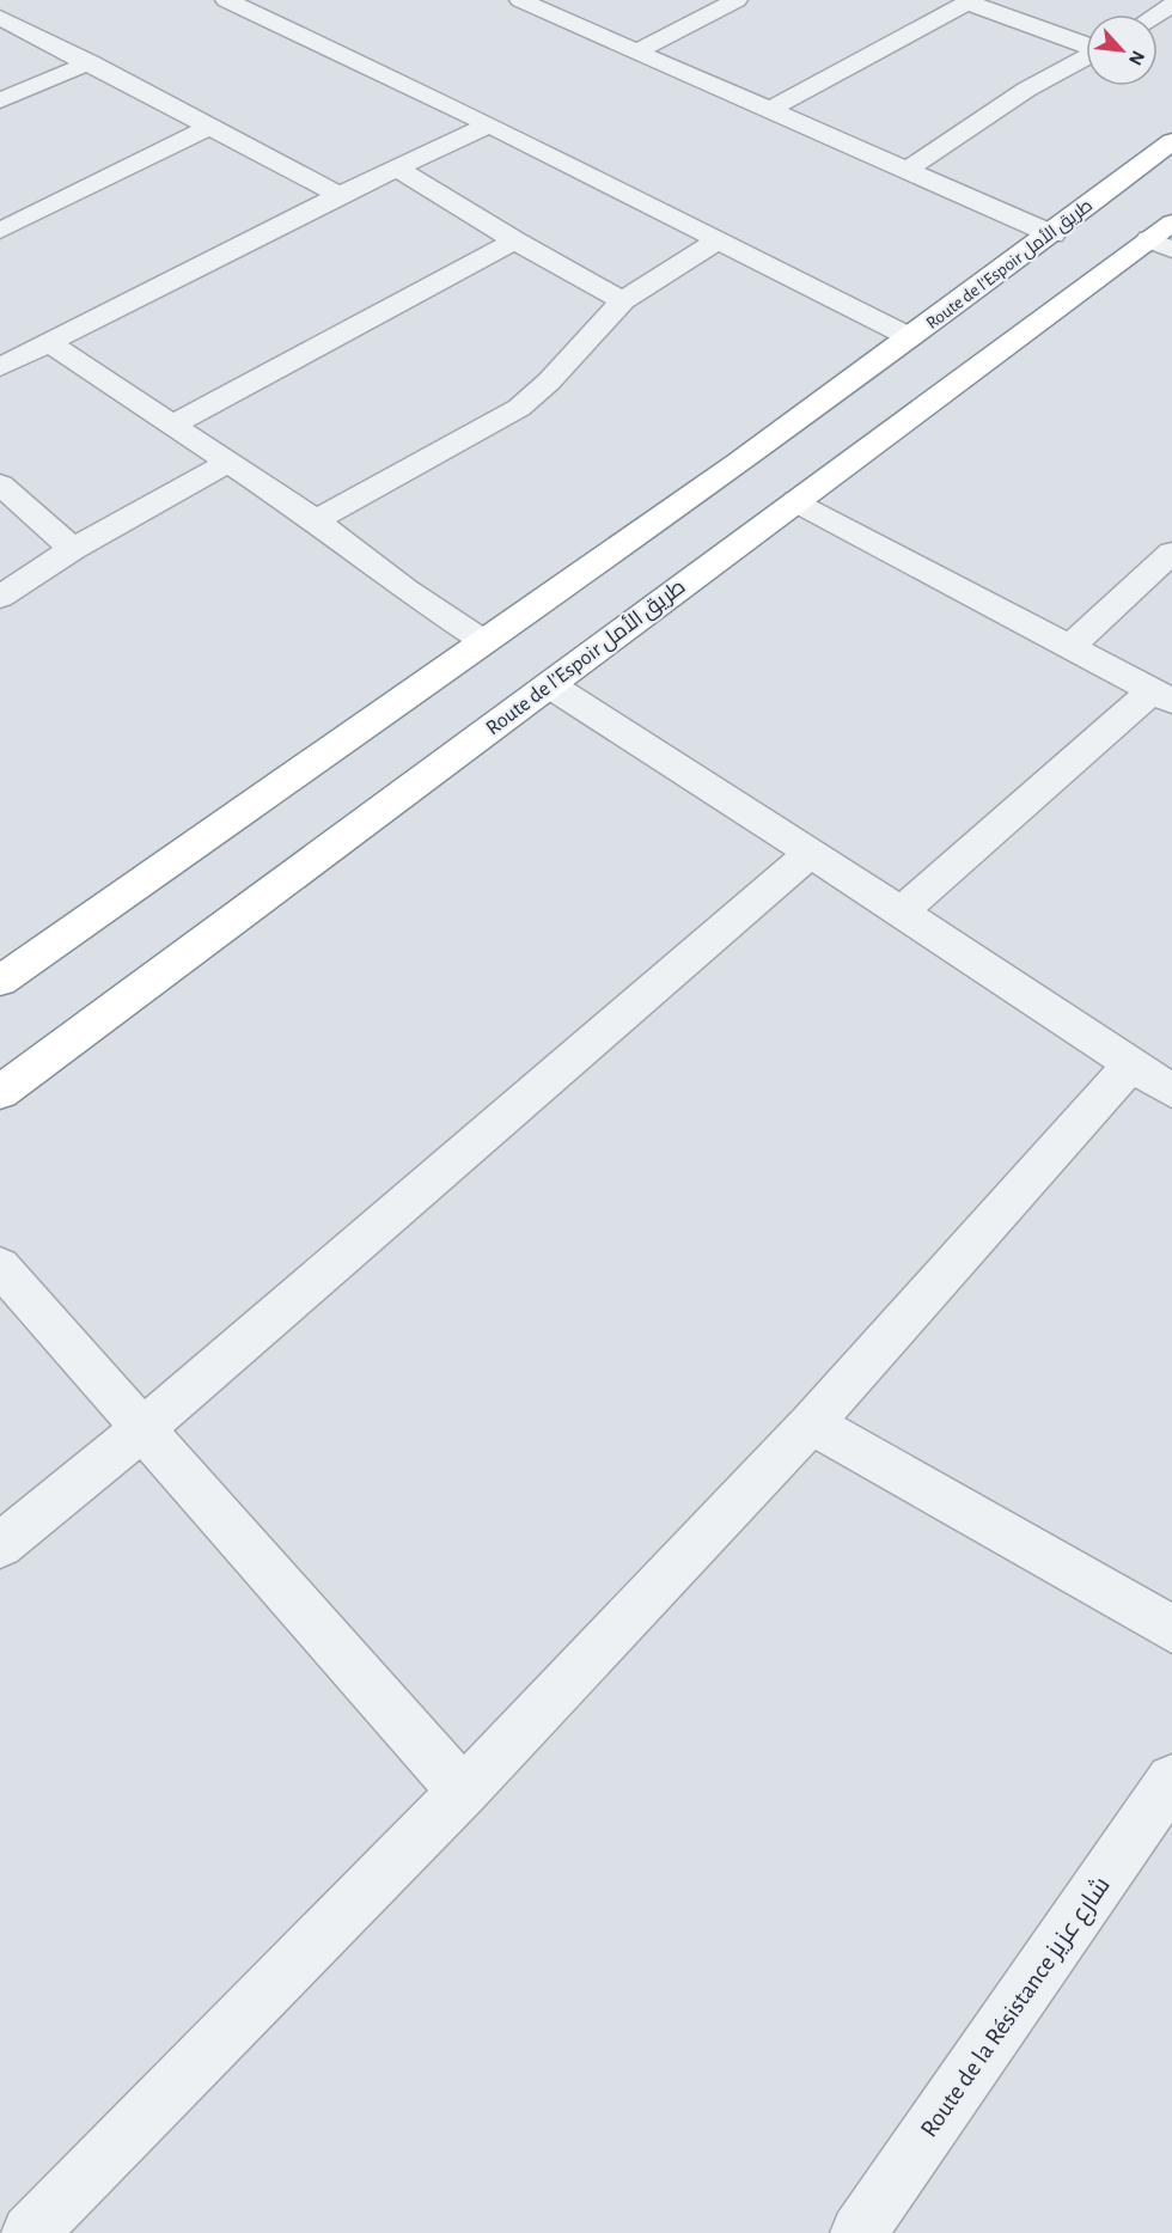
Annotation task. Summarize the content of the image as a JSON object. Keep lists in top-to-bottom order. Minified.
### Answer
{"streets":{"highway":["Route de l’Espoir طريق الأمل"],"street":["Route de la Résistance شارع عزيز"]},"north":"bottom right"}
